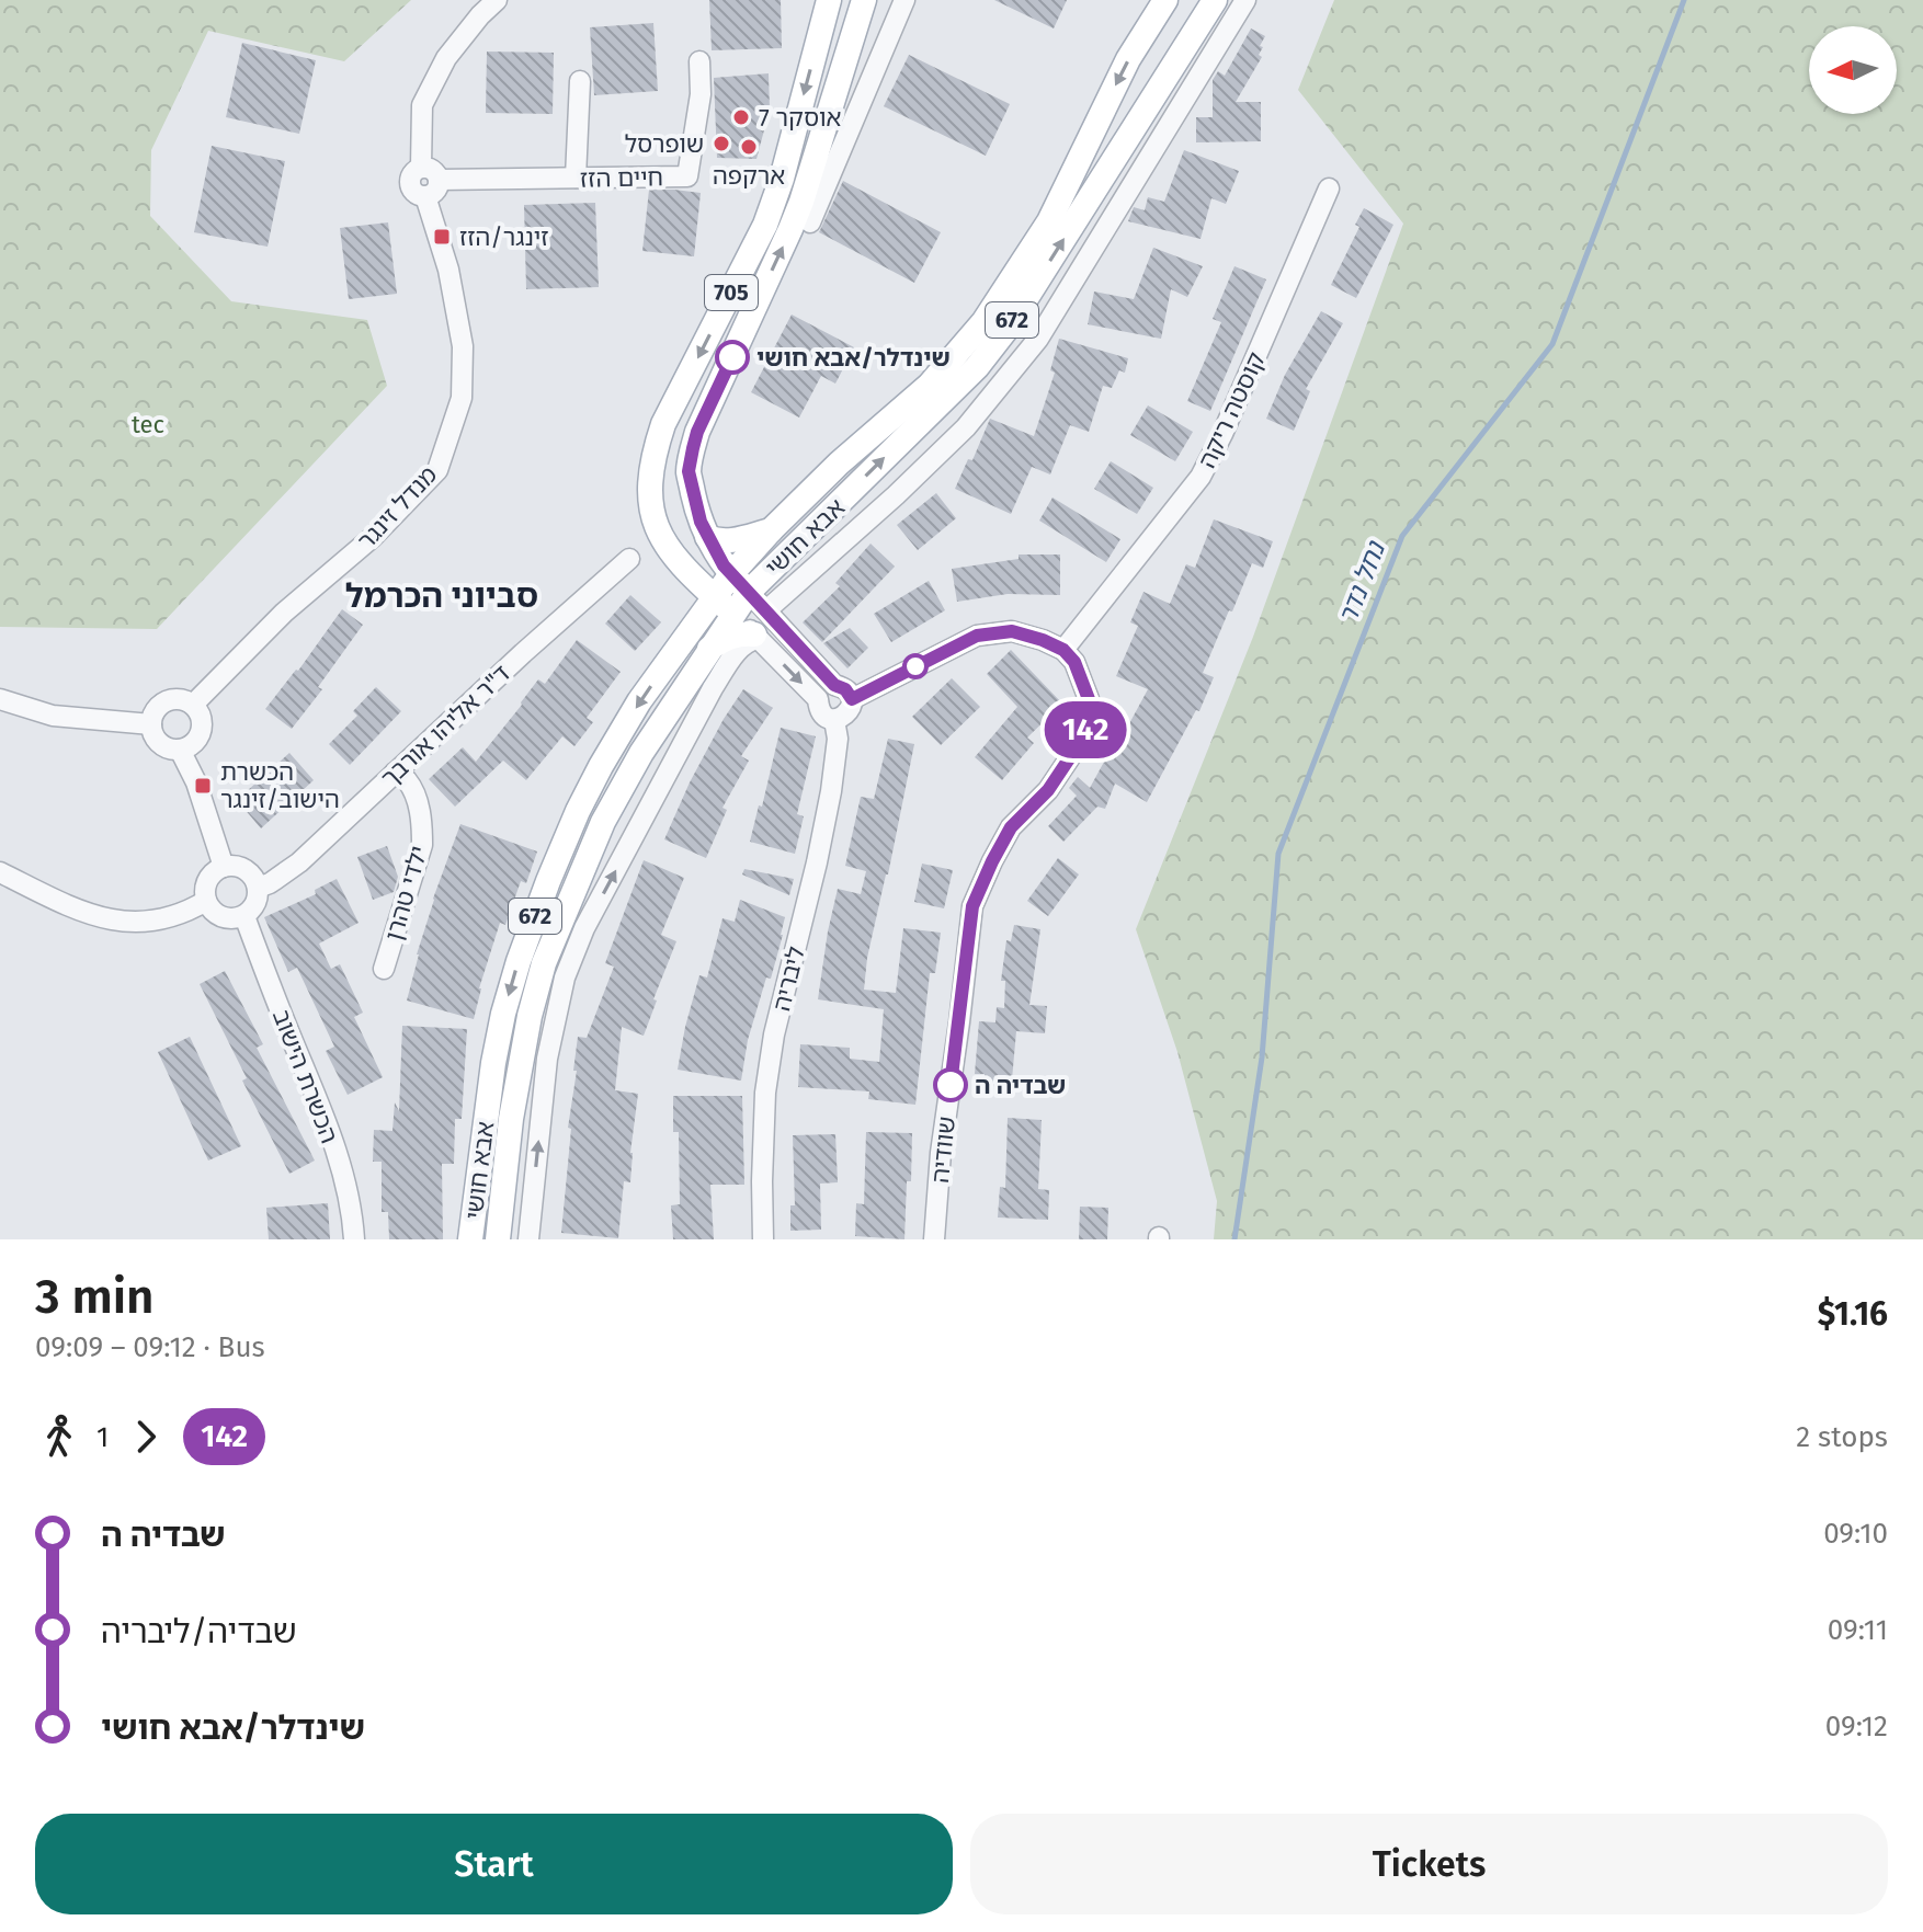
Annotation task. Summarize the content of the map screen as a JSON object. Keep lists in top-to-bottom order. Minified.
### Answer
{"streets":{"main road":["705","672","אבא חושי"],"street":["חיים הזז","קוסטה ריקה","מנדל זינגר","ד\"ר אליהו אורבך","ילדי טהרן","ליבריה","הכשרת הישוב","שוודיה"]},"crossings":[["חיים הזז","מנדל זינגר"],["705","אבא חושי"],["קוסטה ריקה","שוודיה"],["ד\"ר אליהו אורבך","ילדי טהרן"],["ד\"ר אליהו אורבך","הכשרת הישוב"]],"districts":["סביוני הכרמל"],"water":["נחל נדר"],"parks":["tec"],"places":{"other":["אוסקר 7","שופרסל","ארקפה","שינדלר/אבא חושי","שבדיה ה"],"transit":["זינגר/הזז","הכשרת הישוב/זינגר"]},"lines":["bus line 142"],"north":"left","page":{"on_map":"142","heading":["3 min","09:09 – 09:12 · Bus","$1.16"],"legs":["1","142","2 stops"],"list":[{"name":"שבדיה ה","value":"09:10"},{"name":"שבדיה/ליבריה","value":"09:11"},{"name":"שינדלר/אבא חושי","value":"09:12"}],"buttons":["Start","Tickets"]}}
